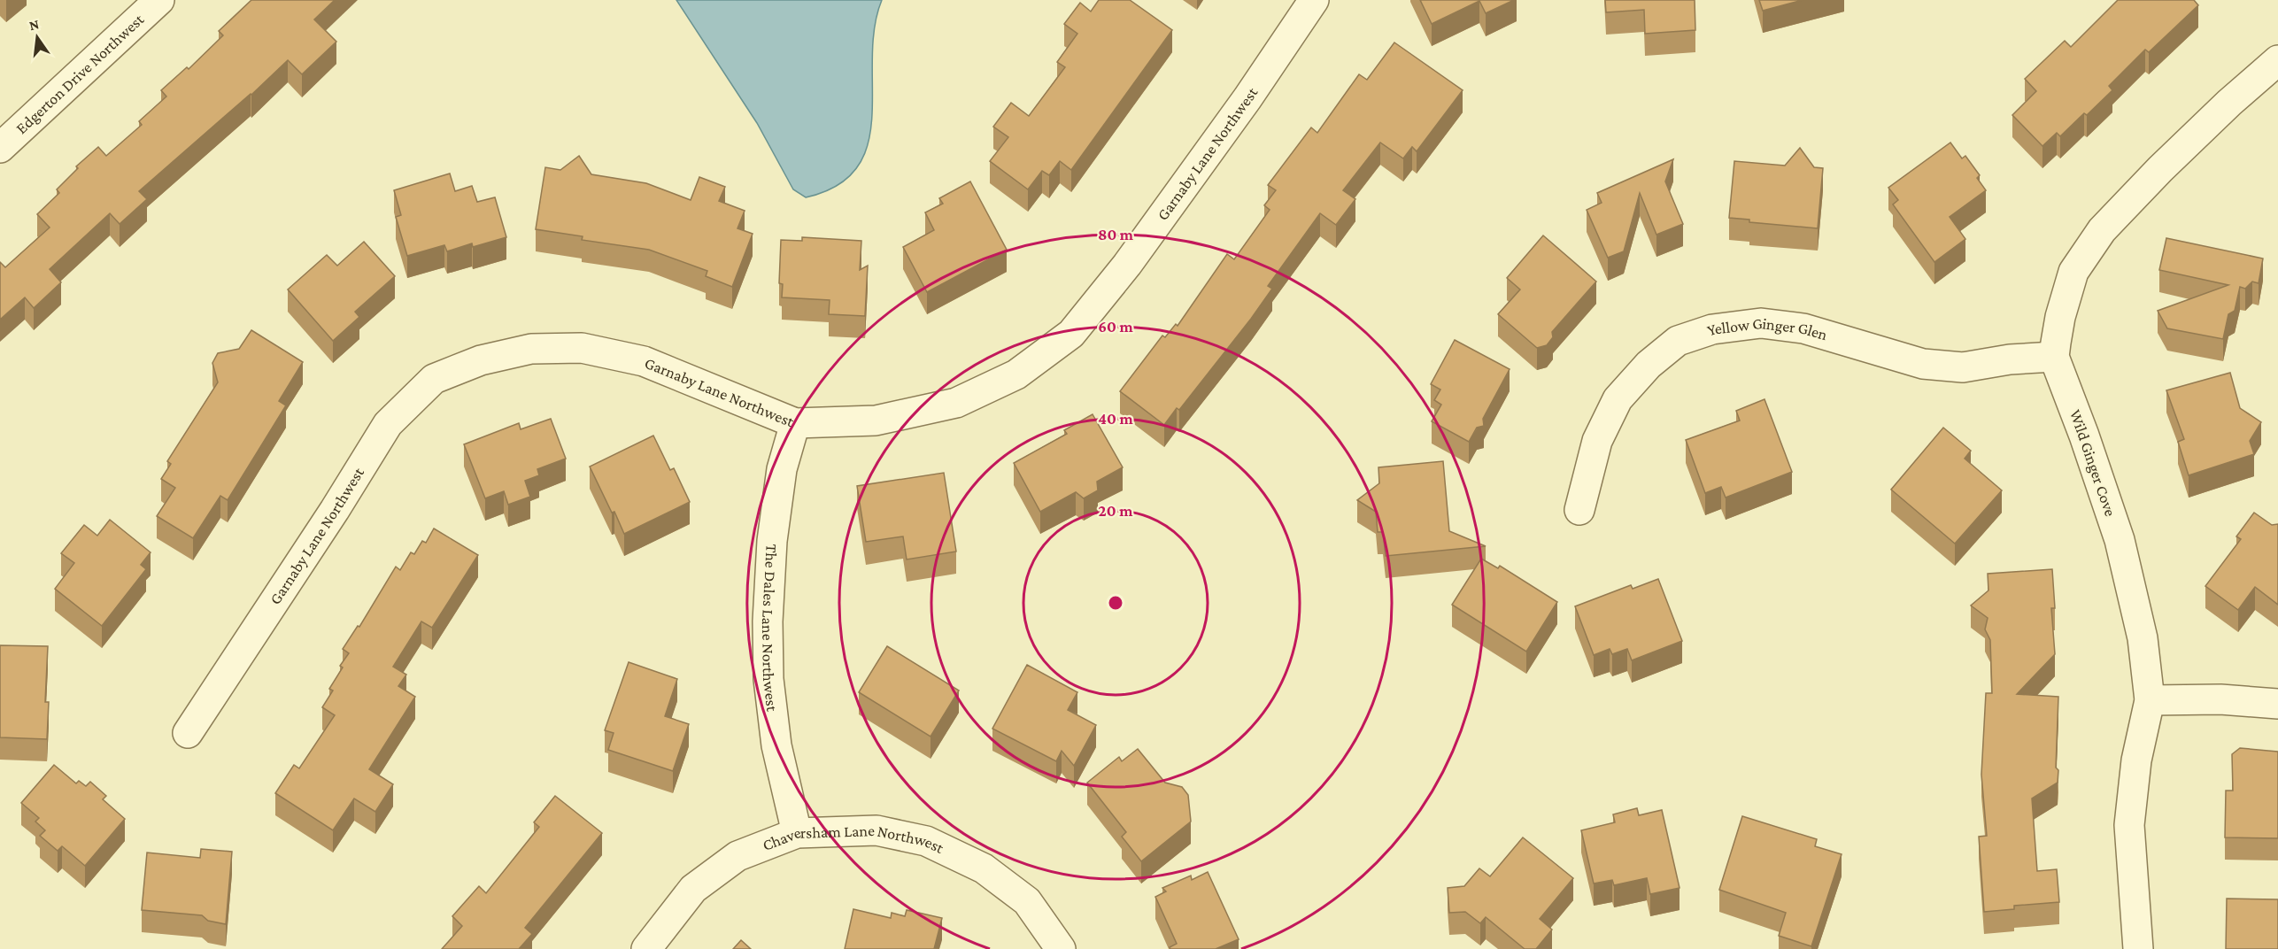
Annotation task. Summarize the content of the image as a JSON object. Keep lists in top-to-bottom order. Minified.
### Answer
{"streets":{"street":["Edgerton Drive Northwest","Garnaby Lane Northwest","Yellow Ginger Glen","Wild Ginger Cove","The Dales Lane Northwest","Chaversham Lane Northwest"]},"crossings":[["Garnaby Lane Northwest","The Dales Lane Northwest"],["Yellow Ginger Glen","Wild Ginger Cove"],["The Dales Lane Northwest","Chaversham Lane Northwest"]],"north":"top","rings":["80 m","60 m","40 m","20 m"]}
